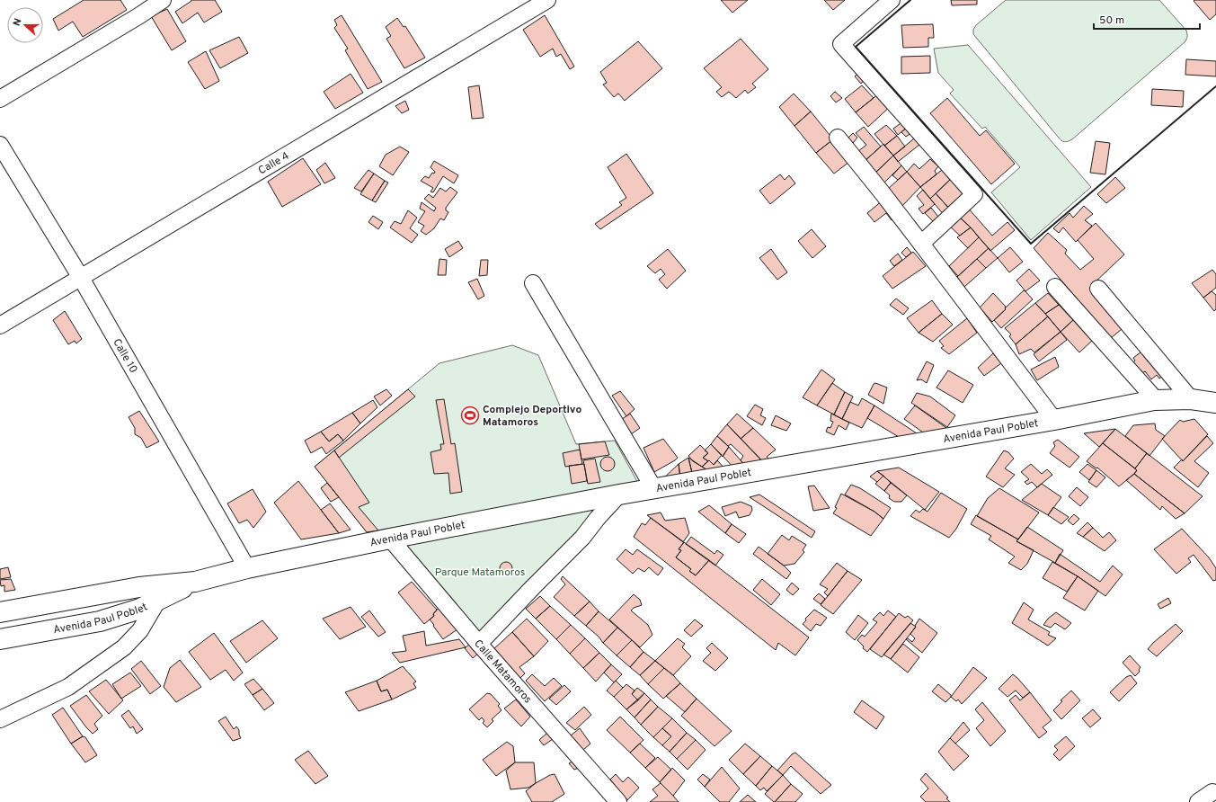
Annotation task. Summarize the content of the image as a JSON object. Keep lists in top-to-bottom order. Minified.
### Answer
{"streets":{"main road":["Avenida Paul Poblet"],"street":["Calle 4","Calle 10","Calle Matamoros"]},"crossings":[["Calle 4","Calle 10"],["Calle 10","Avenida Paul Poblet"],["Avenida Paul Poblet","Calle Matamoros"]],"parks":["Parque Matamoros"],"places":{"sports":["Complejo Deportivo Matamoros"]},"scale_bar":"50 m","north":"left"}
